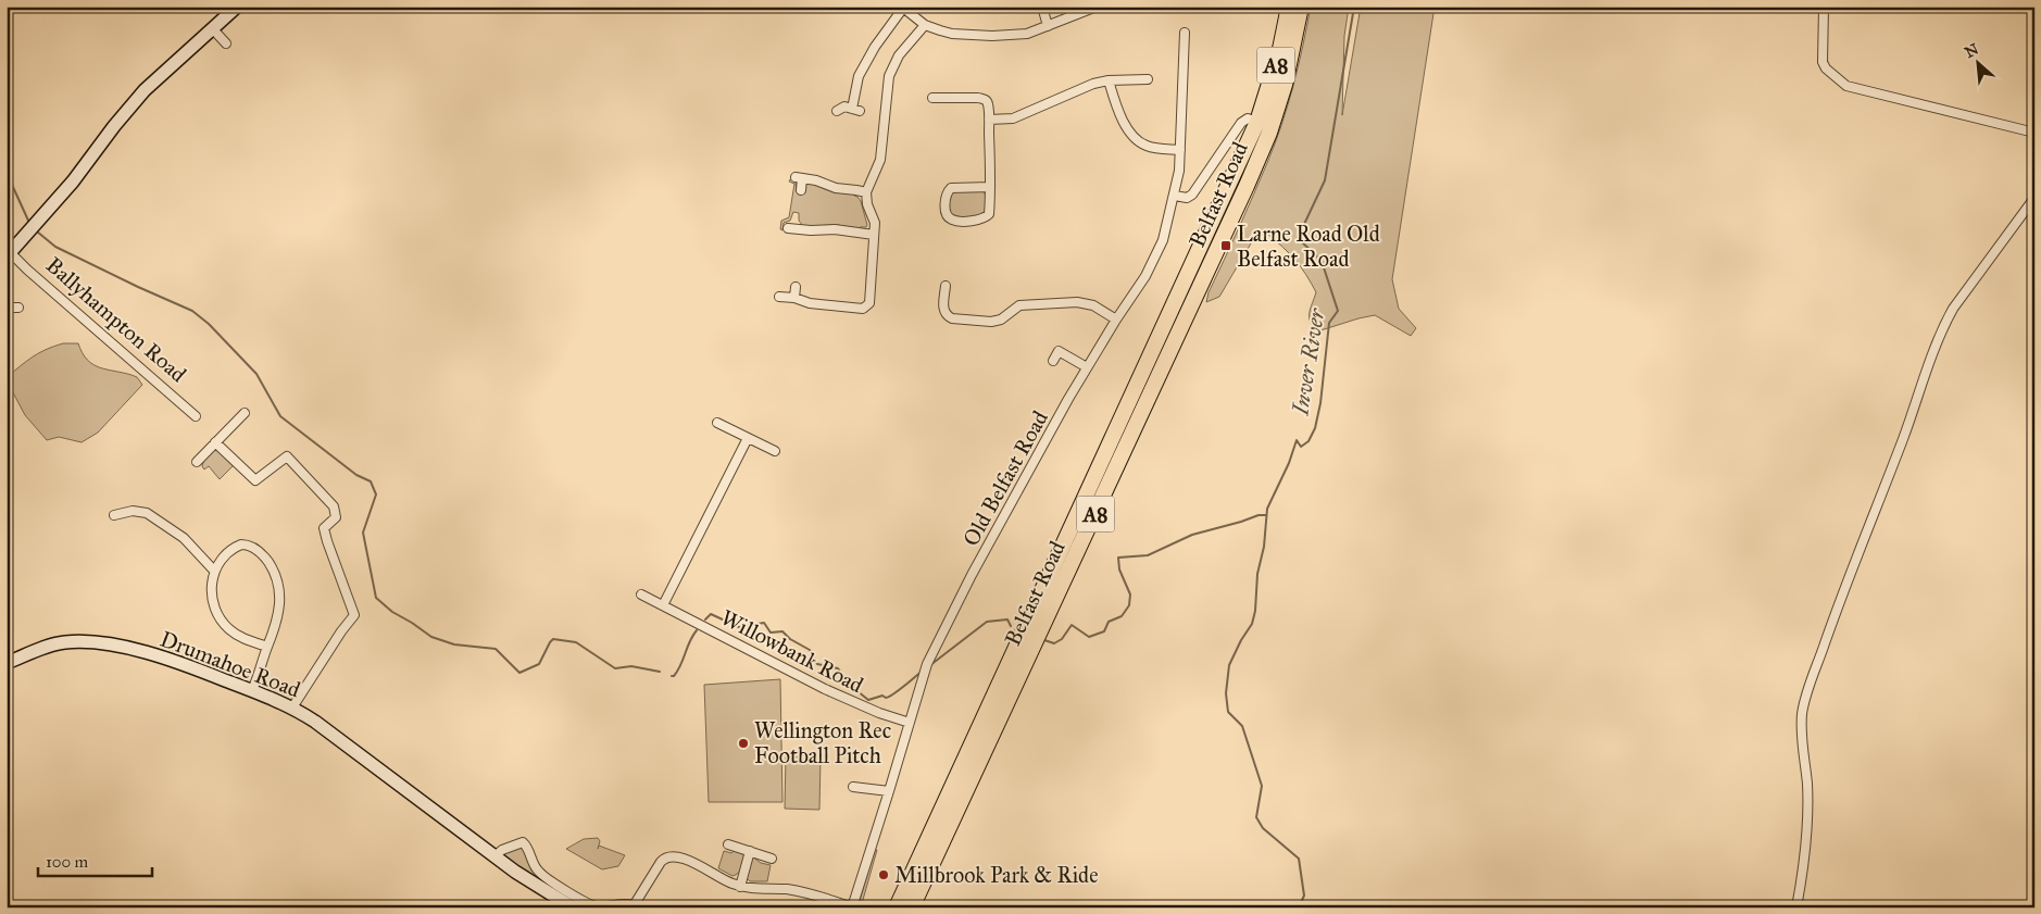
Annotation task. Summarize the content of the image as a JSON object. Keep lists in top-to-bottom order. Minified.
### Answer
{"streets":{"highway":["A8","Belfast Road"],"main road":["Ballyhampton Road","Drumahoe Road"],"street":["Old Belfast Road","Willowbank Road"]},"crossings":[["A8","Belfast Road"],["Old Belfast Road","Willowbank Road"]],"water":["Inver River"],"places":{"transit":["Larne Road Old Belfast Road"],"other":["Wellington Rec Football Pitch","Millbrook Park & Ride"]},"scale_bar":"100 m","north":"top left"}
